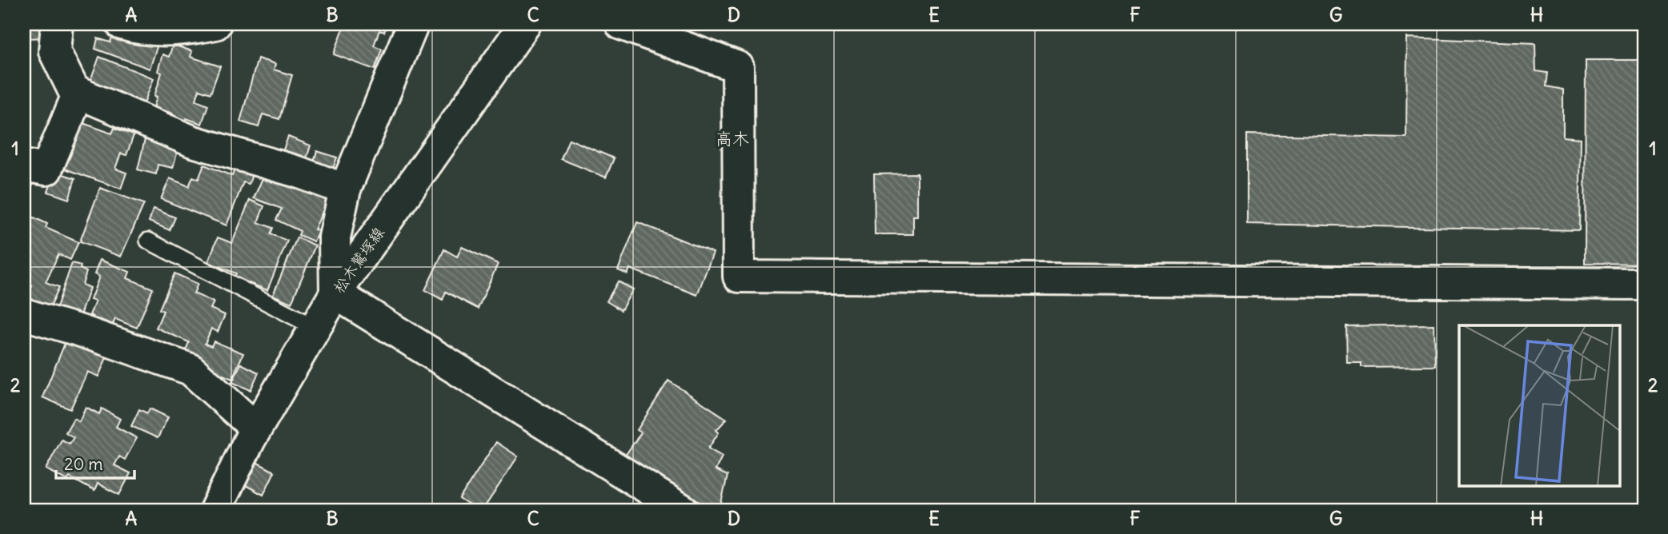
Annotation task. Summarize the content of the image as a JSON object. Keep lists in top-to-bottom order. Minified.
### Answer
{"streets":{"street":["松木鷲塚線"]},"districts":["高木"],"scale_bar":"20 m","grid":{"columns":["A","B","C","D","E","F","G","H"],"rows":["1","2"]}}
